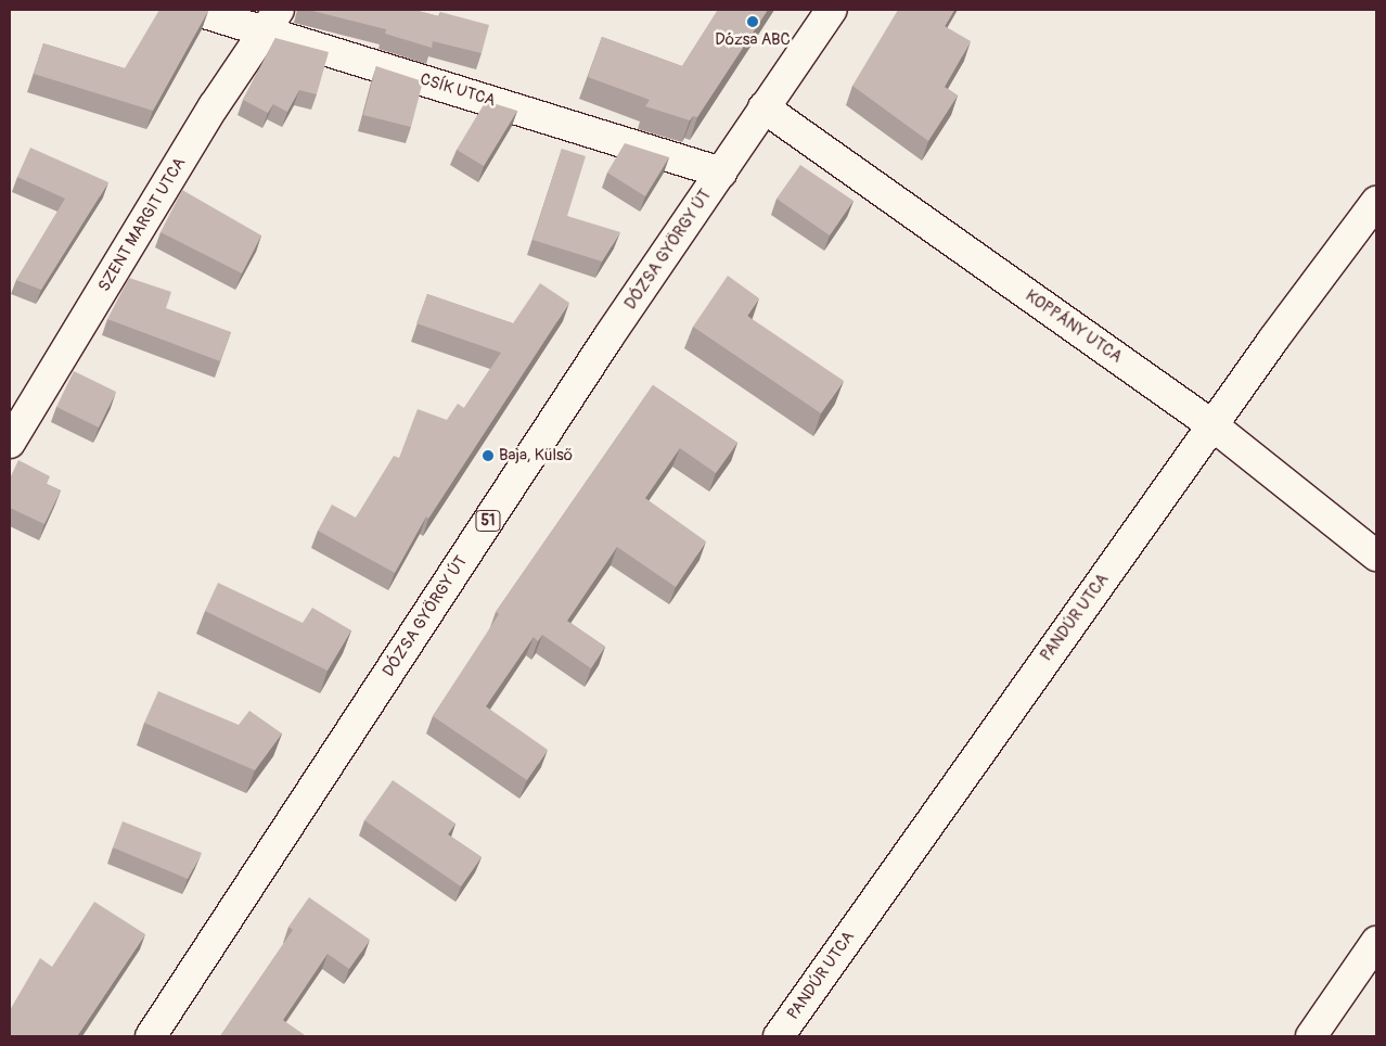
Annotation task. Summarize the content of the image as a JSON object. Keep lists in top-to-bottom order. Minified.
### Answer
{"streets":{"street":["CSÍK UTCA","SZENT MARGIT UTCA","DÓZSA GYÖRGY ÚT","KOPPÁNY UTCA","51","PANDÚR UTCA"]},"crossings":[["CSÍK UTCA","SZENT MARGIT UTCA"],["CSÍK UTCA","DÓZSA GYÖRGY ÚT"],["DÓZSA GYÖRGY ÚT","KOPPÁNY UTCA"],["KOPPÁNY UTCA","PANDÚR UTCA"]],"places":["Dózsa ABC","Baja, Külső"]}
